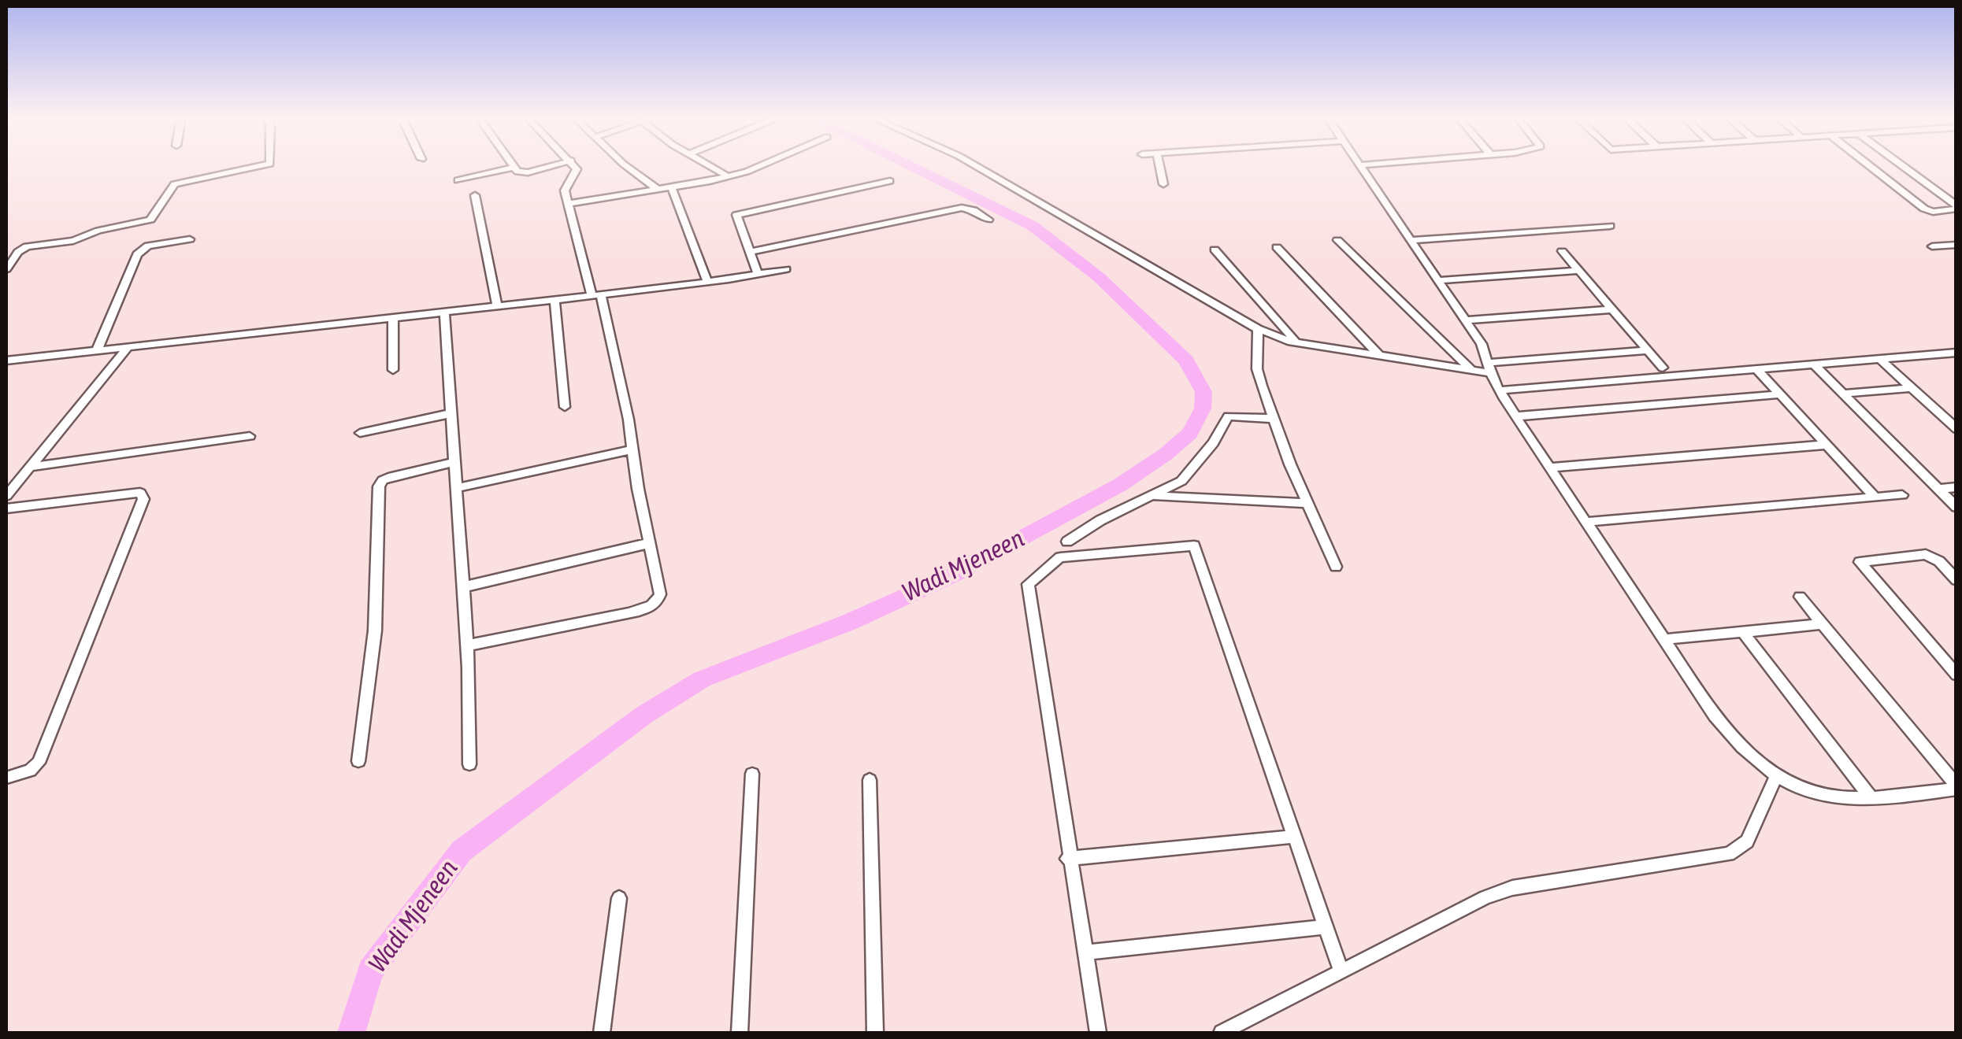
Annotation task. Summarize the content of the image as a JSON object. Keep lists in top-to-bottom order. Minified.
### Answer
{"water":["Wadi Mjeneen"]}
